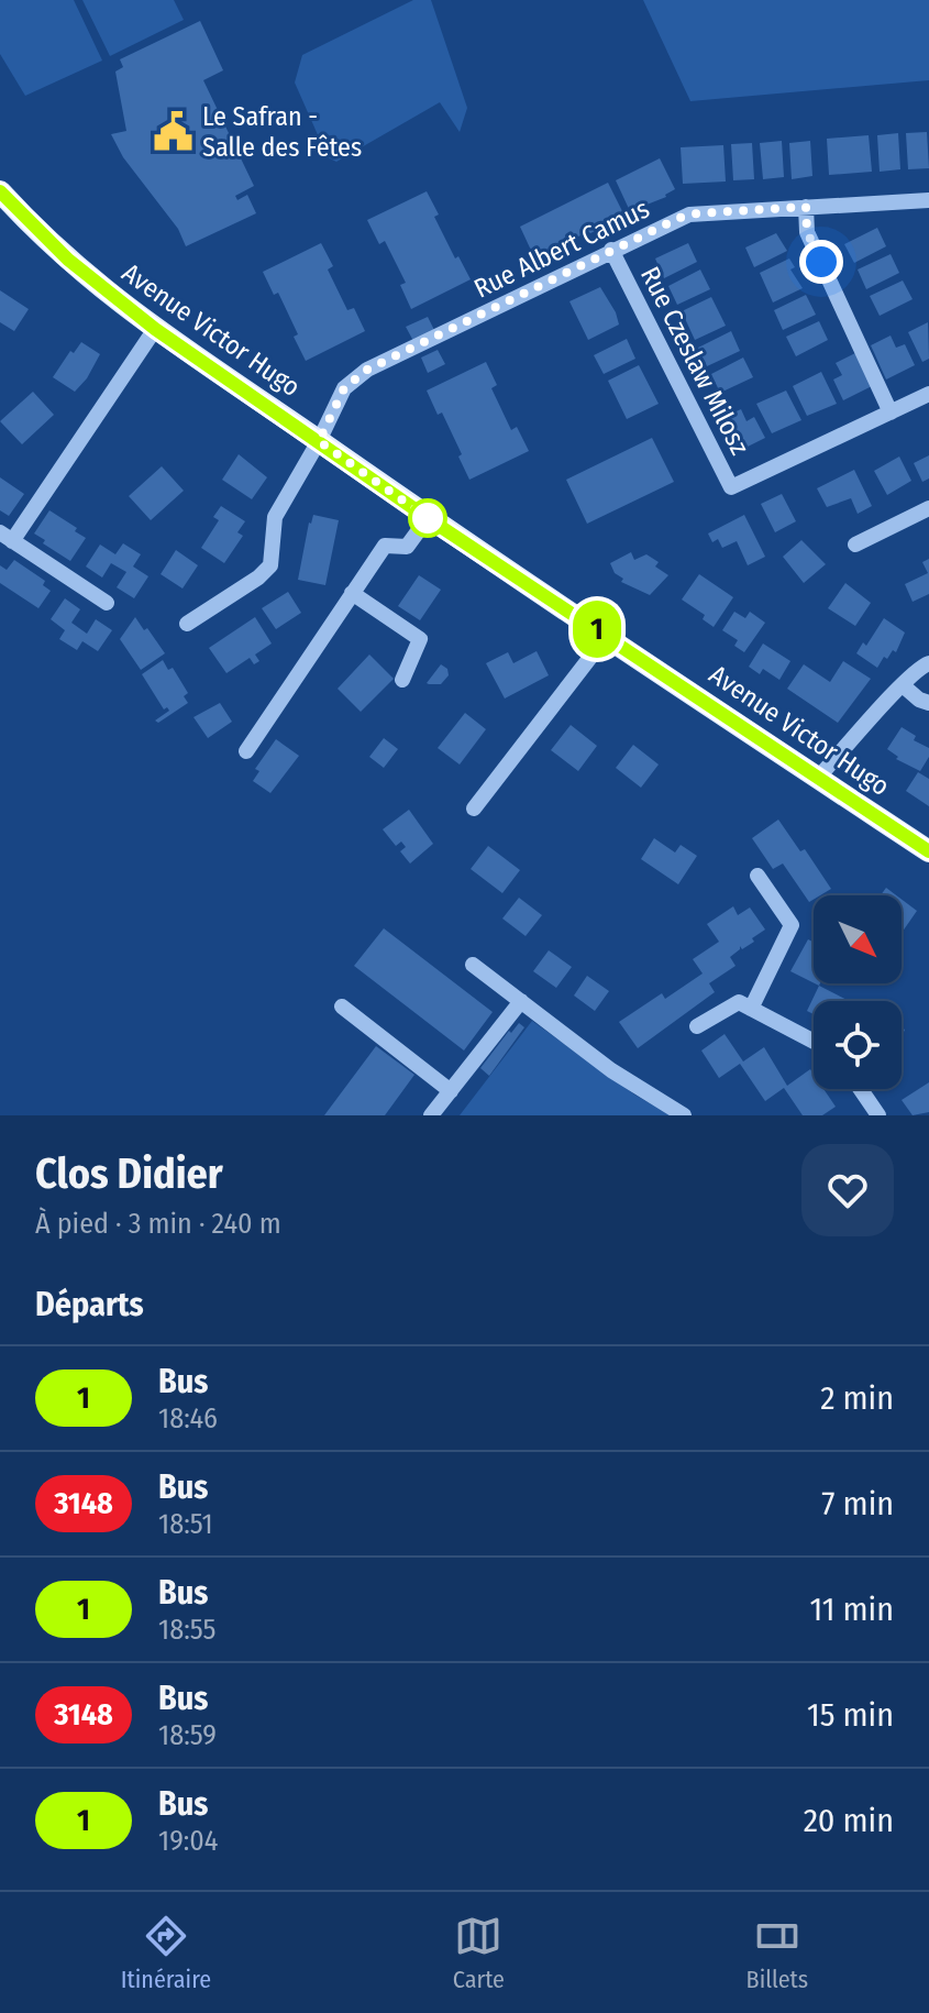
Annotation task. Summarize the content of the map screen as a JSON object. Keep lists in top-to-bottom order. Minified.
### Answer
{"streets":{"main road":["Avenue Victor Hugo"],"street":["Rue Albert Camus","Rue Czeslaw Milosz"]},"crossings":[["Rue Albert Camus","Avenue Victor Hugo"],["Rue Albert Camus","Rue Czeslaw Milosz"]],"places":{"public building":["Le Safran - Salle des Fêtes"]},"lines":["bus line 1"],"north":"bottom right","page":{"on_map":"1","heading":[["Clos Didier","À pied · 3 min · 240 m"],"Départs"],"list":[{"mark":"1","name":"Bus","note":"18:46","value":"2 min"},{"mark":"3148","name":"Bus","note":"18:51","value":"7 min"},{"mark":"1","name":"Bus","note":"18:55","value":"11 min"},{"mark":"3148","name":"Bus","note":"18:59","value":"15 min"},{"mark":"1","name":"Bus","note":"19:04","value":"20 min"}],"tabs":["Itinéraire","Carte","Billets"]}}
